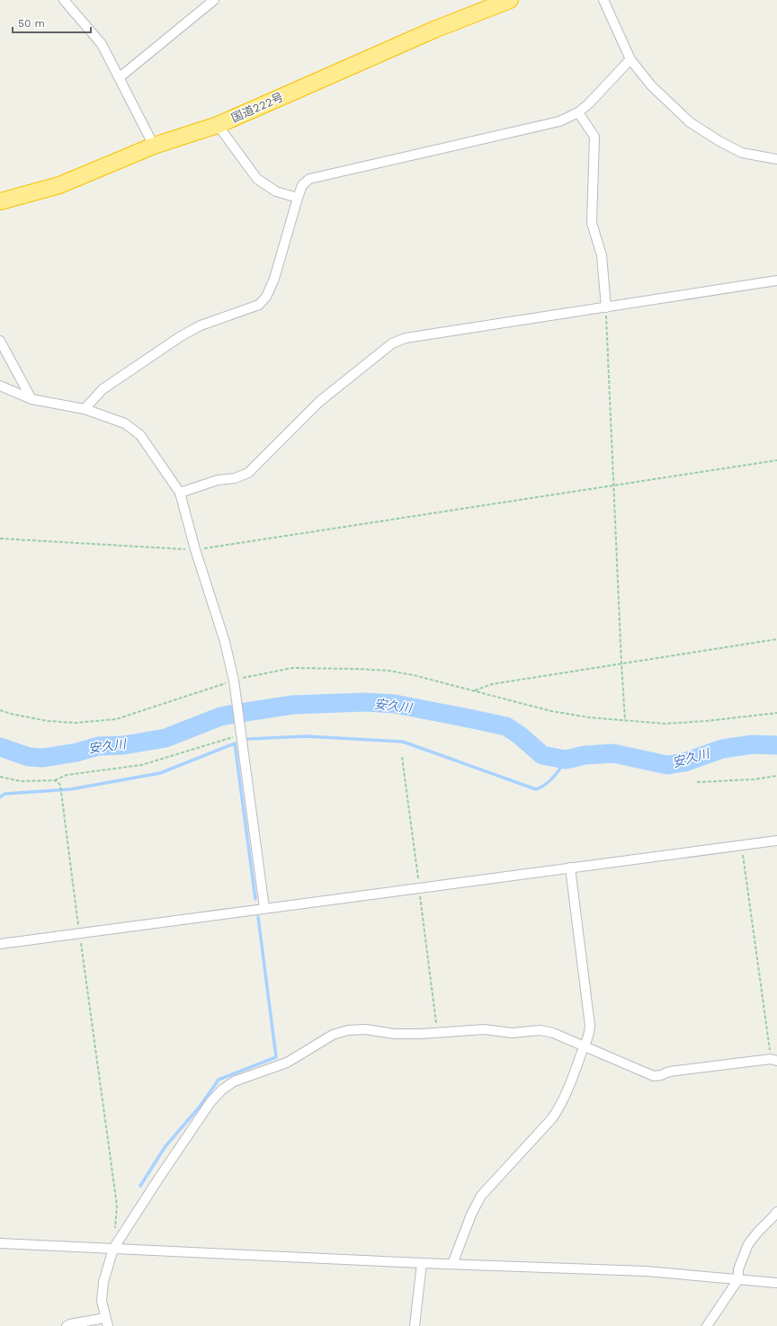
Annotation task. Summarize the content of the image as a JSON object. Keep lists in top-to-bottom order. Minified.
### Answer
{"streets":{"highway":["国道222号"]},"water":["安久川"],"scale_bar":"50 m"}
